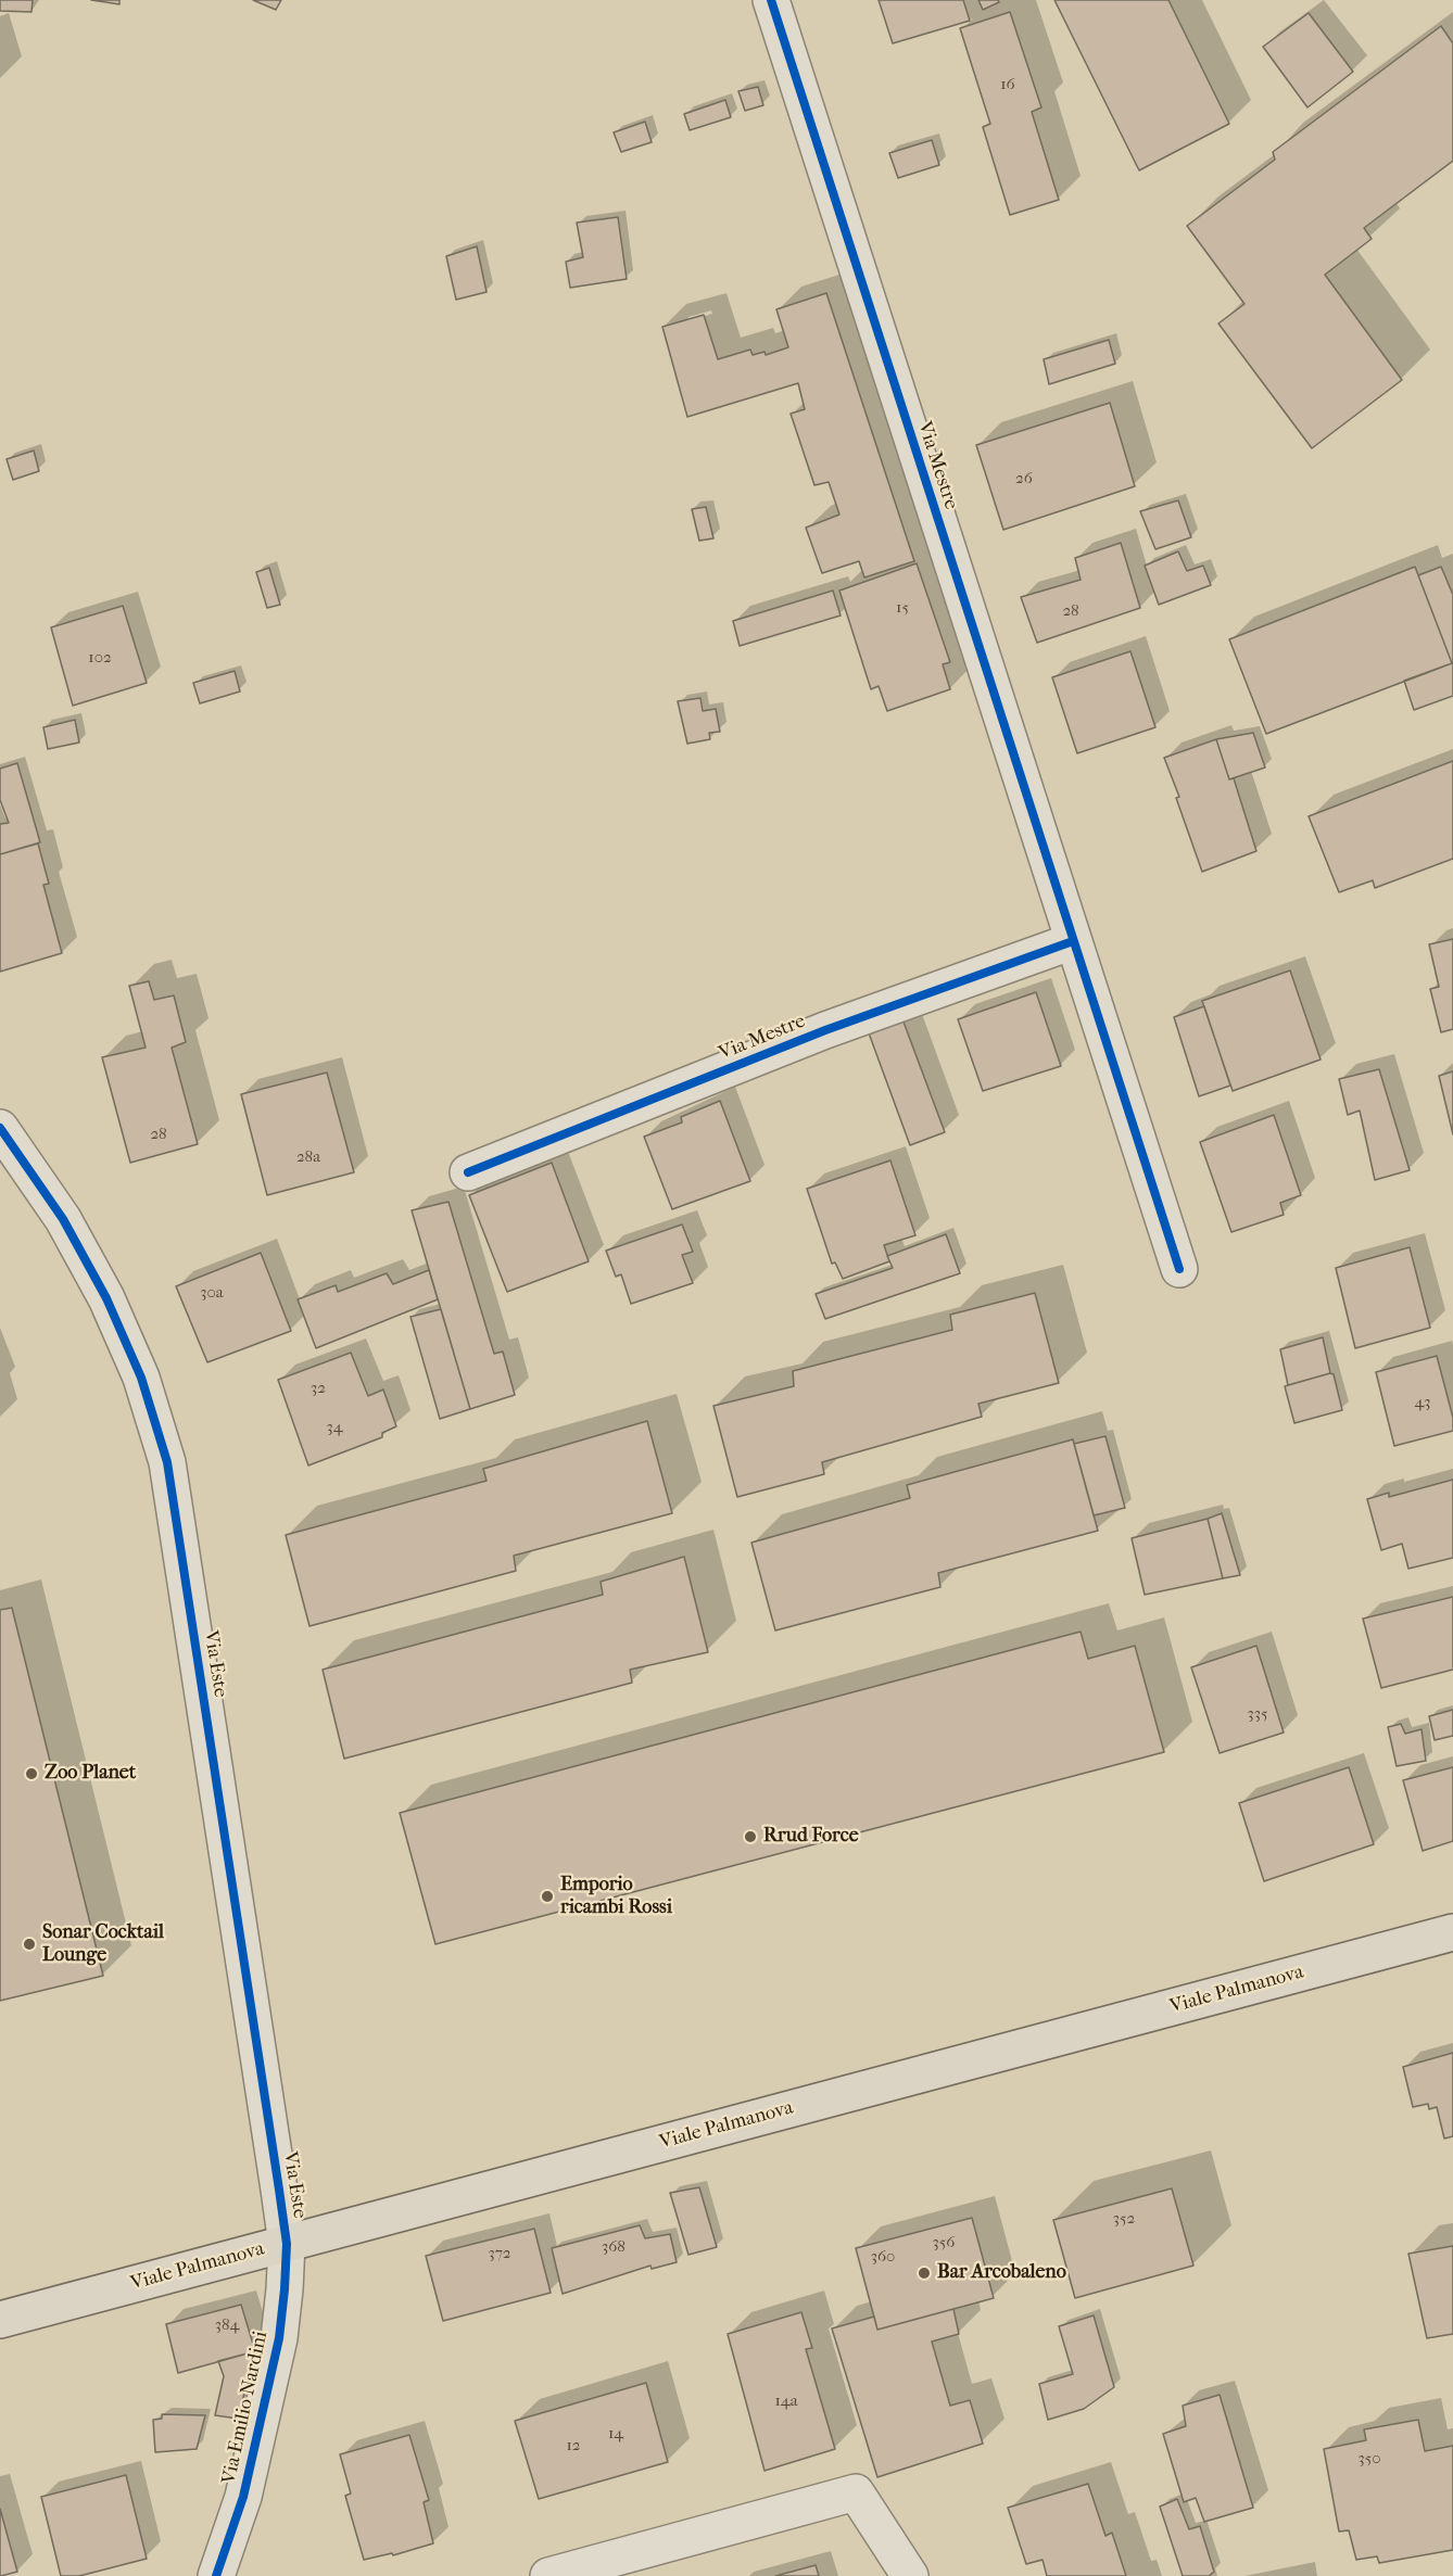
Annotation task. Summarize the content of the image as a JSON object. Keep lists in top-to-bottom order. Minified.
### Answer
{"streets":{"main road":["Viale Palmanova"],"street":["Via Mestre","Via Este","Via Emilio Nardini"]},"crossings":[["Via Este","Viale Palmanova"],["Via Este","Via Emilio Nardini"],["Viale Palmanova","Via Emilio Nardini"]],"places":["Zoo Planet","Rrud Force","Emporio ricambi Rossi","Sonar Cocktail Lounge","Bar Arcobaleno"],"house_numbers":["16","26","15","28","102","28","28a","30a","32","43","34","335","352","356","368","372","360","384","14a","14","12","350"]}
